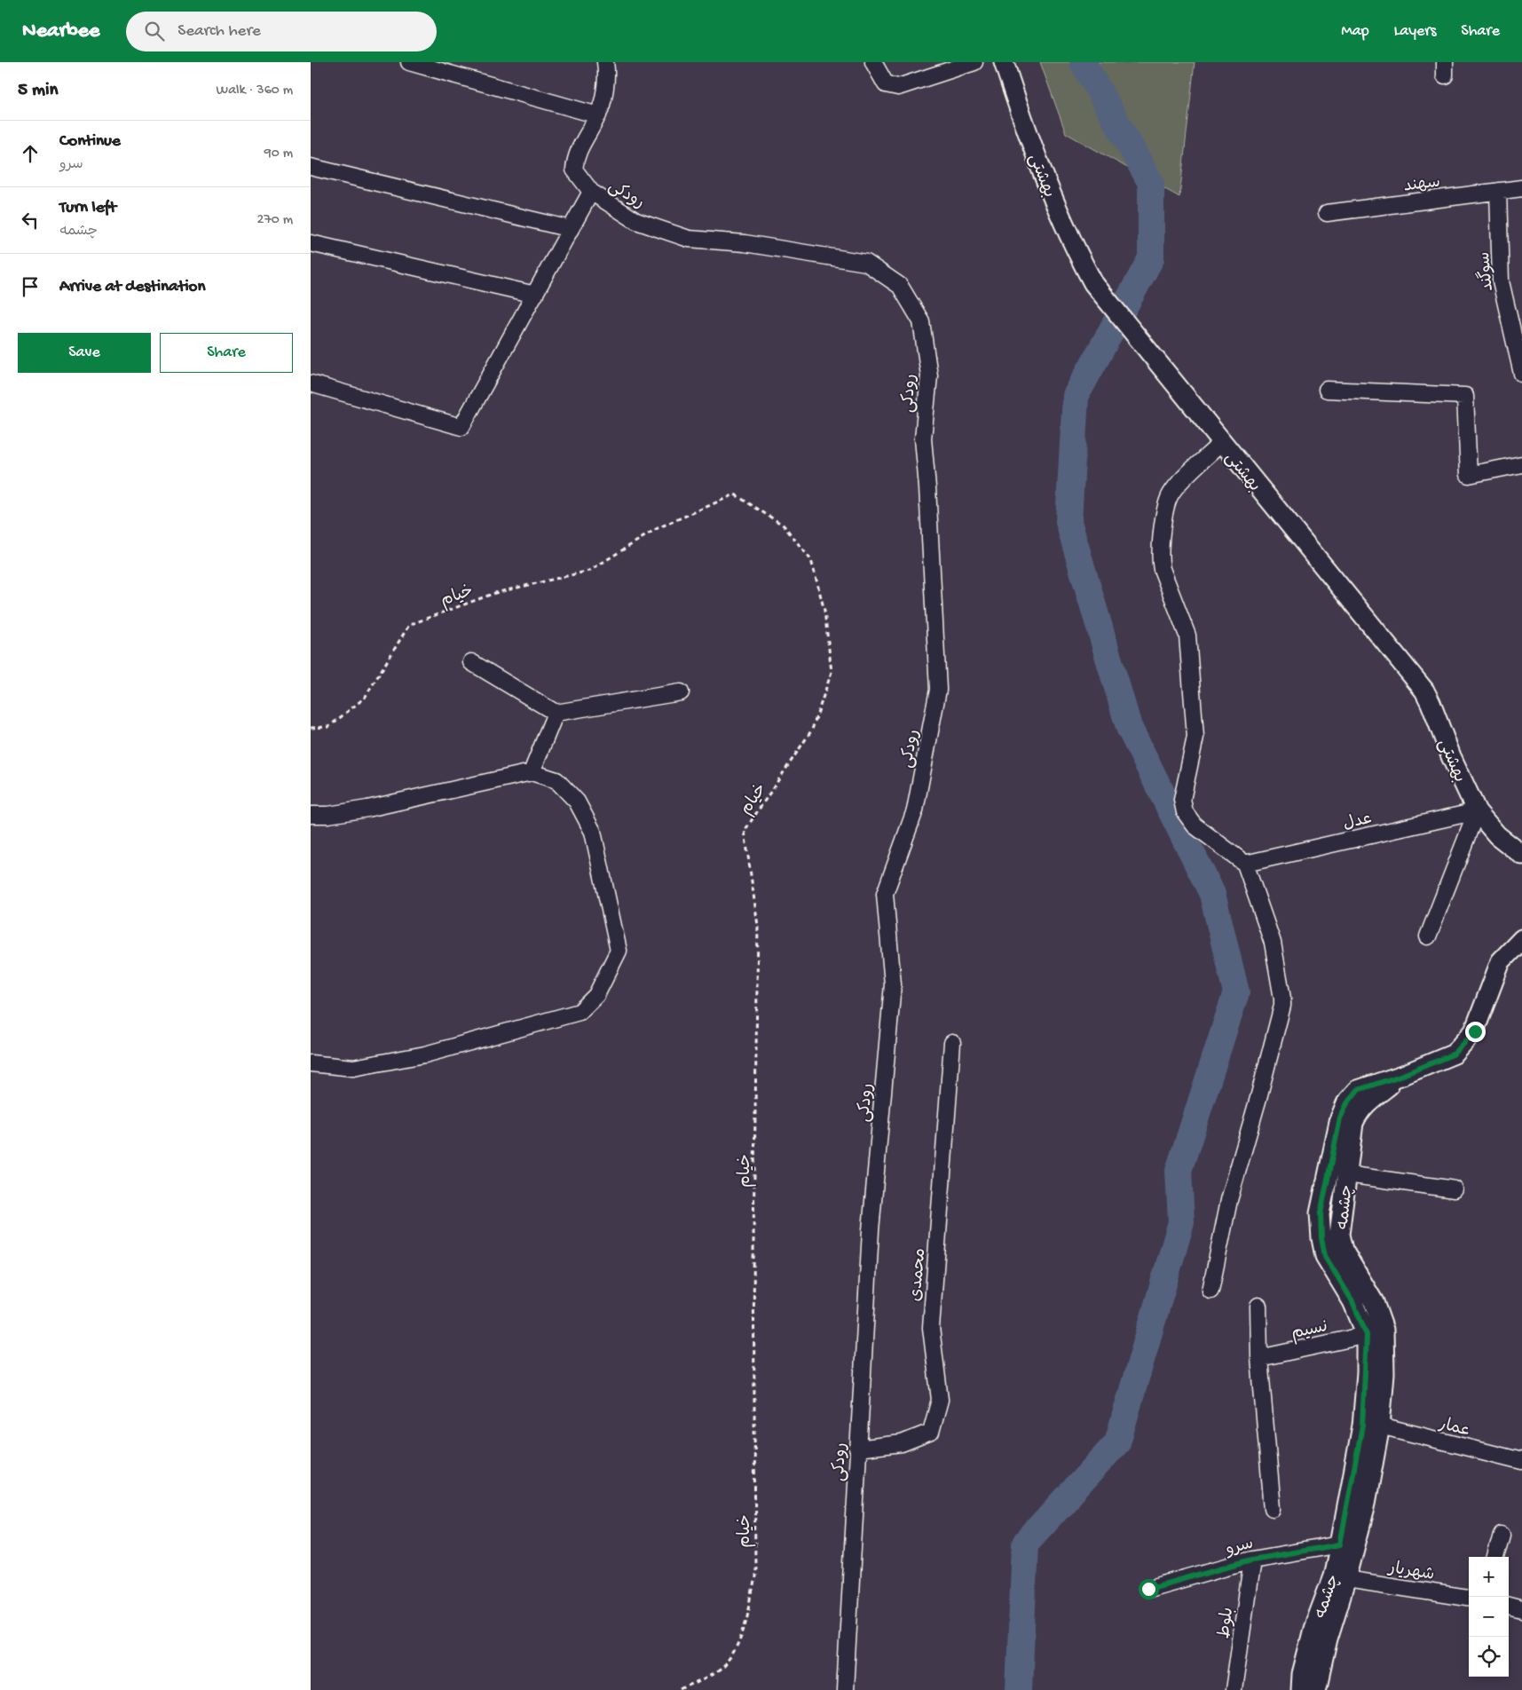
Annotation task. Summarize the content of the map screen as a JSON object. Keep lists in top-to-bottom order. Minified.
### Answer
{"streets":{"street":["بهشتی","سهند","رودکی","سوگند","عدل","چشمه","محمدی","نسیم","عمار","سرو","شهریار","بلوط"],"path":["خیام"]},"crossings":[["بهشتی","عدل"],["سهند","سوگند"],["رودکی","محمدی"],["چشمه","نسیم"],["چشمه","عمار"],["چشمه","سرو"],["چشمه","شهریار"],["سرو","بلوط"]],"page":{"header":"Nearbee","search":"Search here","nav":["Map","Layers","Share"],"heading":["5 min","Walk · 360 m"],"list":[["Continue","سرو","90 m"],["Turn left","چشمه","270 m"],"Arrive at destination"],"buttons":["Save","Share"],"map_buttons":["+","−"]}}
